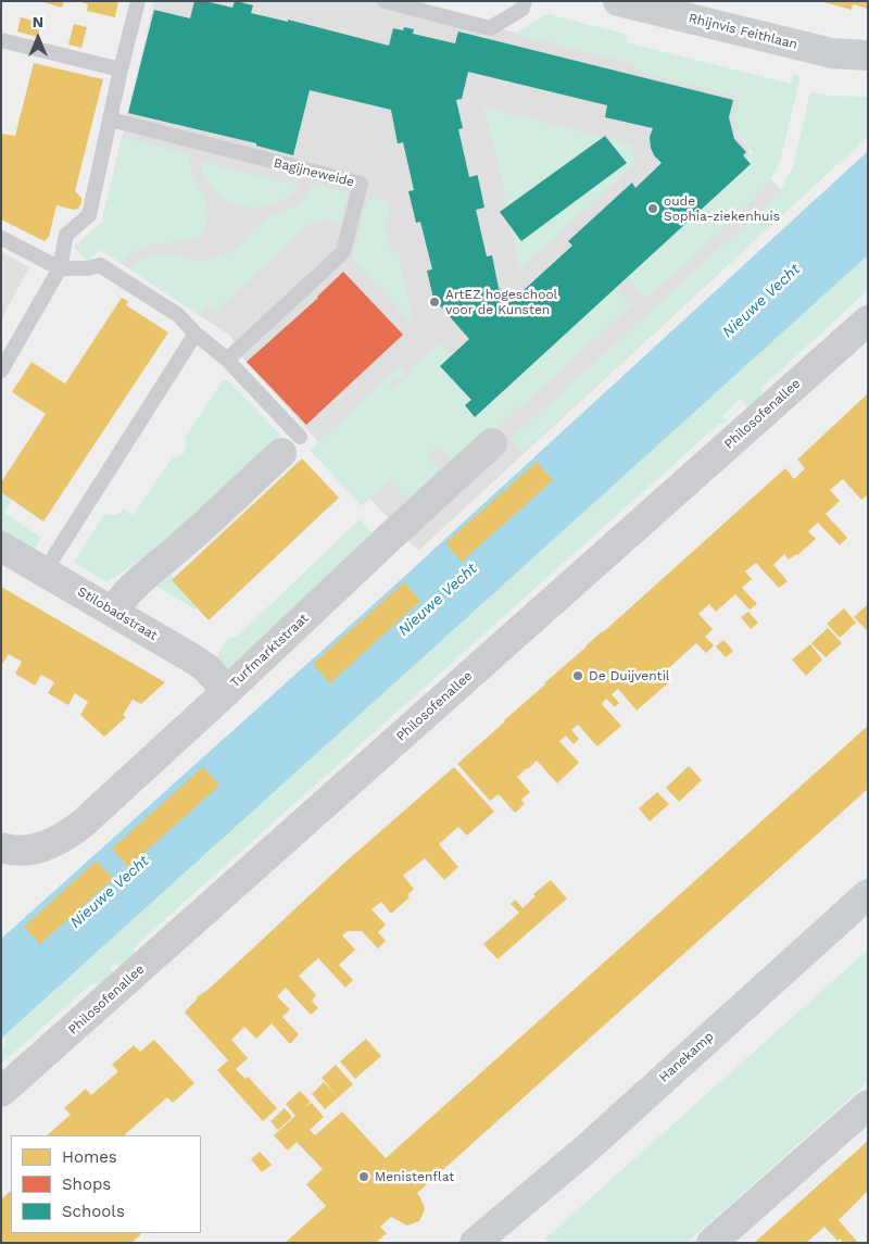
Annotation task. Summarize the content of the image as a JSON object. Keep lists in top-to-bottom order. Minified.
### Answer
{"streets":{"main road":["Rhijnvis Feithlaan","Hanekamp"],"street":["Philosofenallee","Stilobadstraat","Turfmarktstraat"],"lane":["Bagijneweide"]},"crossings":[["Stilobadstraat","Turfmarktstraat"]],"water":["Nieuwe Vecht"],"places":["oude Sophia-ziekenhuis","ArtEZ hogeschool voor de Kunsten","De Duijventil","Menistenflat"],"legend":["Homes","Shops","Schools"],"north":"top"}
